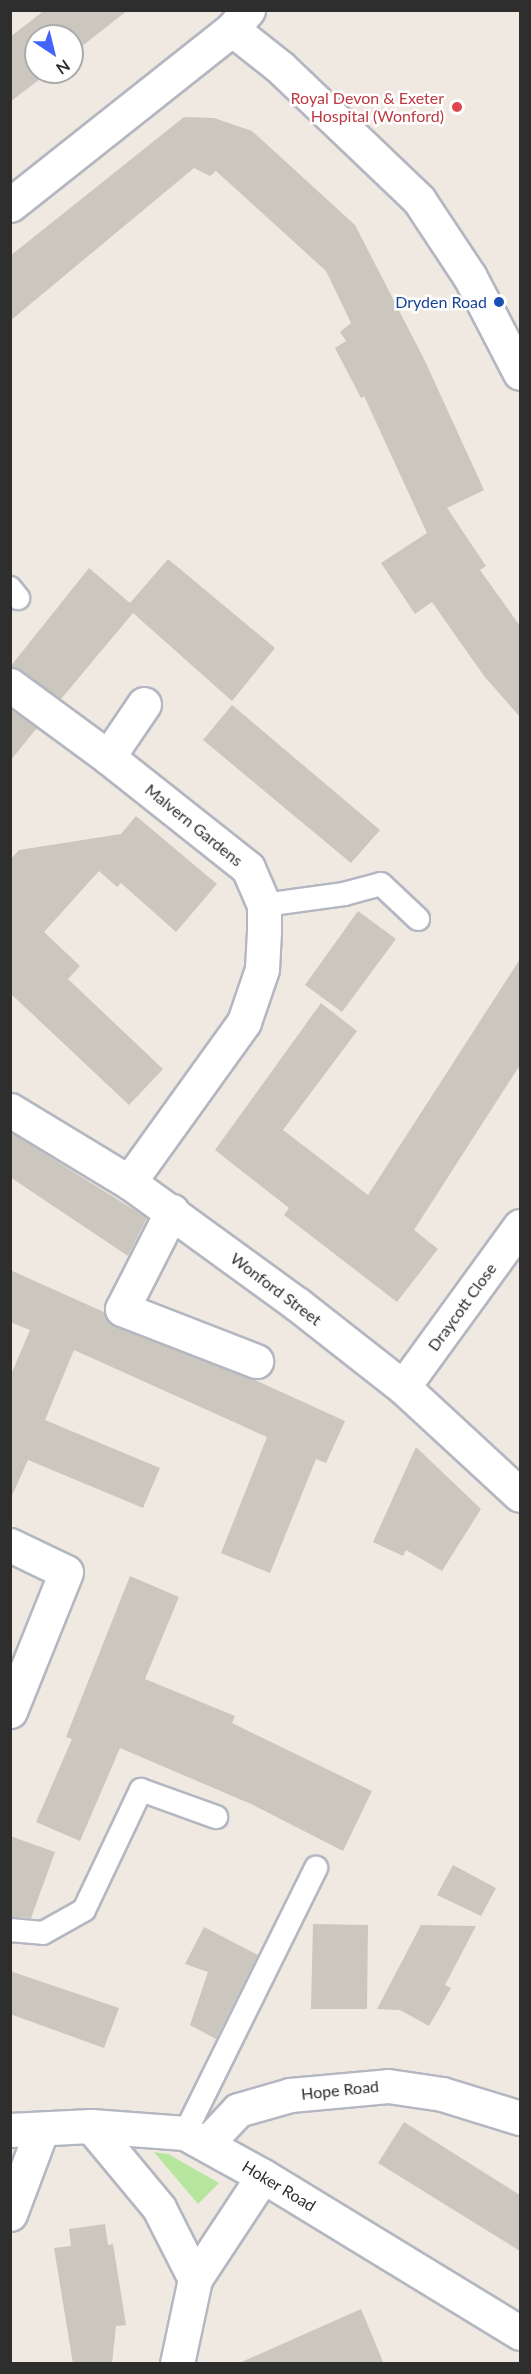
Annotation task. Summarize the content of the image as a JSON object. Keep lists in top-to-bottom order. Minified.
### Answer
{"streets":{"street":["Malvern Gardens","Wonford Street","Draycott Close","Hope Road","Hoker Road"]},"crossings":[["Malvern Gardens","Wonford Street"],["Wonford Street","Draycott Close"],["Hope Road","Hoker Road"]],"places":["Royal Devon & Exeter Hospital (Wonford)","Dryden Road"],"north":"bottom right"}
